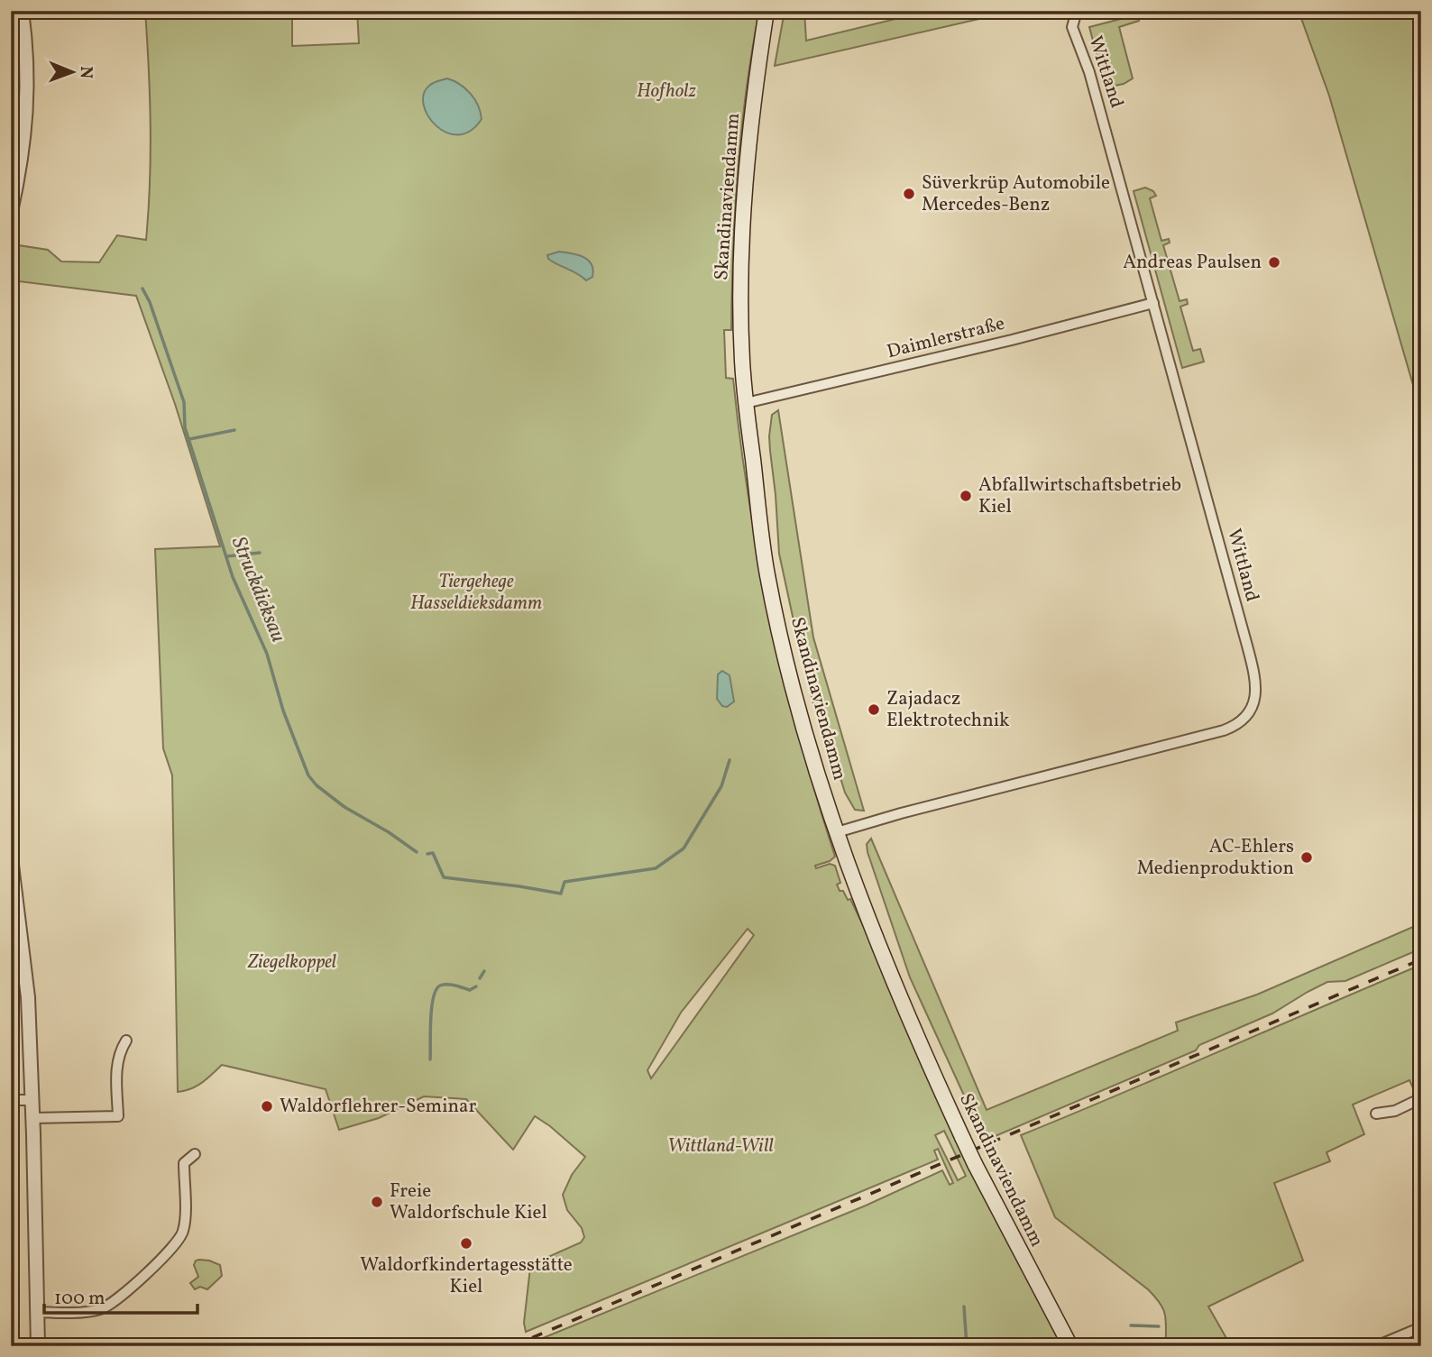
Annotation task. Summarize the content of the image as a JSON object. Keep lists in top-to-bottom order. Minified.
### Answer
{"streets":{"main road":["Skandinaviendamm"],"street":["Wittland","Daimlerstraße"]},"crossings":[["Wittland","Skandinaviendamm"],["Wittland","Daimlerstraße"],["Skandinaviendamm","Daimlerstraße"]],"water":["Struckdieksau"],"parks":["Hofholz","Tiergehege Hasseldieksdamm","Ziegelkoppel","Wittland-Will"],"places":["Süverkrüp Automobile Mercedes-Benz","Andreas Paulsen","Abfallwirtschaftsbetrieb Kiel","Zajadacz Elektrotechnik","AC-Ehlers Medienproduktion","Waldorflehrer-Seminar","Freie Waldorfschule Kiel","Waldorfkindertagesstätte Kiel"],"scale_bar":"100 m","north":"right"}
